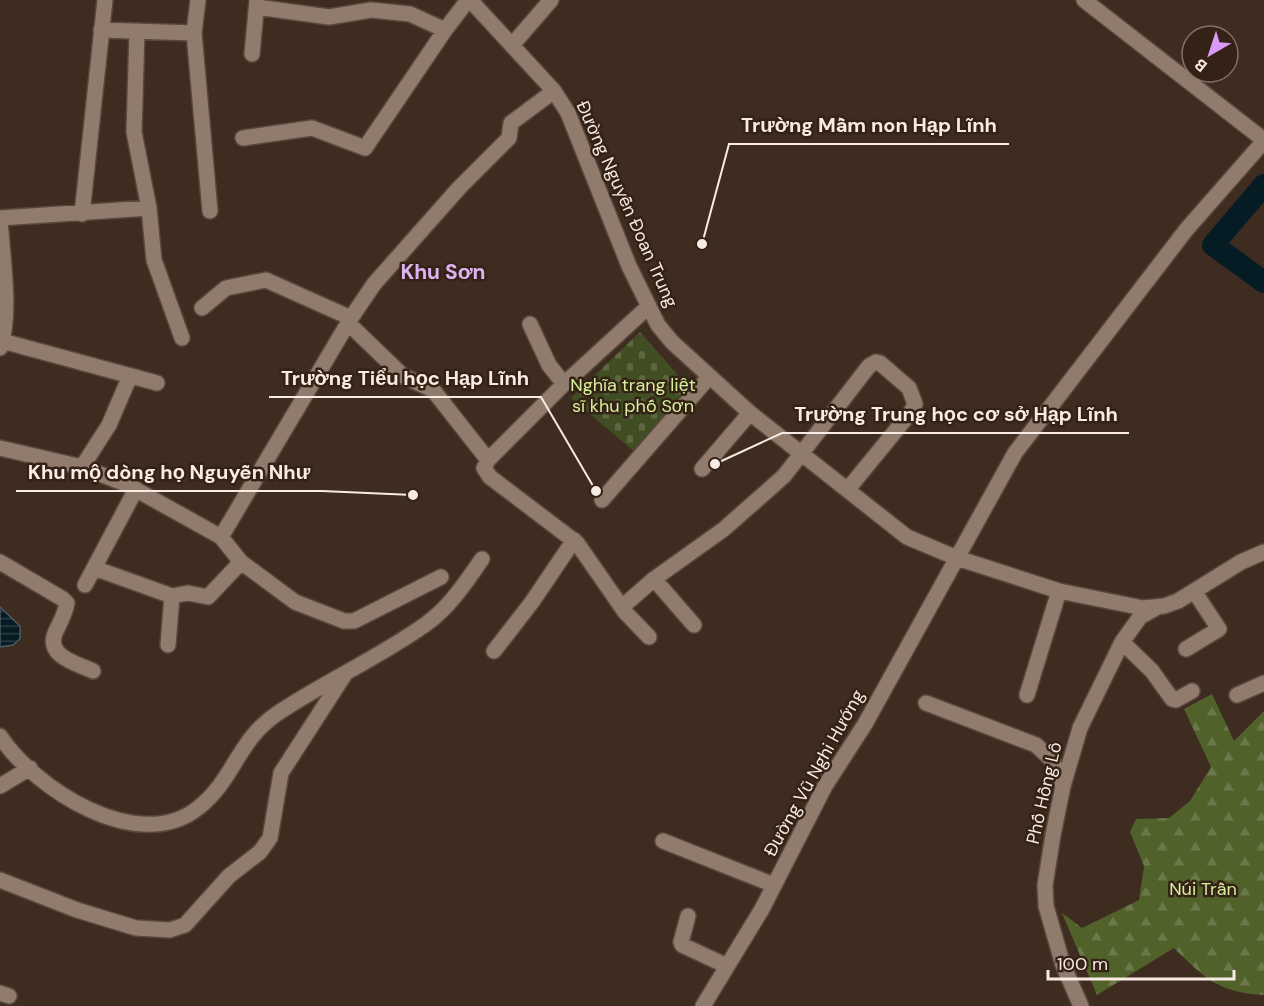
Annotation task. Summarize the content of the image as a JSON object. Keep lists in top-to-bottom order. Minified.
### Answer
{"streets":{"street":["Đường Nguyễn Đoan Trung","Đường Vũ Nghi Hướng","Phố Hồng Lô"]},"crossings":[["Đường Nguyễn Đoan Trung","Đường Vũ Nghi Hướng"],["Đường Nguyễn Đoan Trung","Phố Hồng Lô"]],"districts":["Khu Sơn"],"parks":["Nghĩa trang liệt sĩ khu phố Sơn","Núi Trần"],"places":["Trường Mầm non Hạp Lĩnh","Trường Trung học cơ sở Hạp Lĩnh","Trường Tiểu học Hạp Lĩnh","Khu mộ dòng họ Nguyễn Như"],"scale_bar":"100 m","north":"bottom left"}
